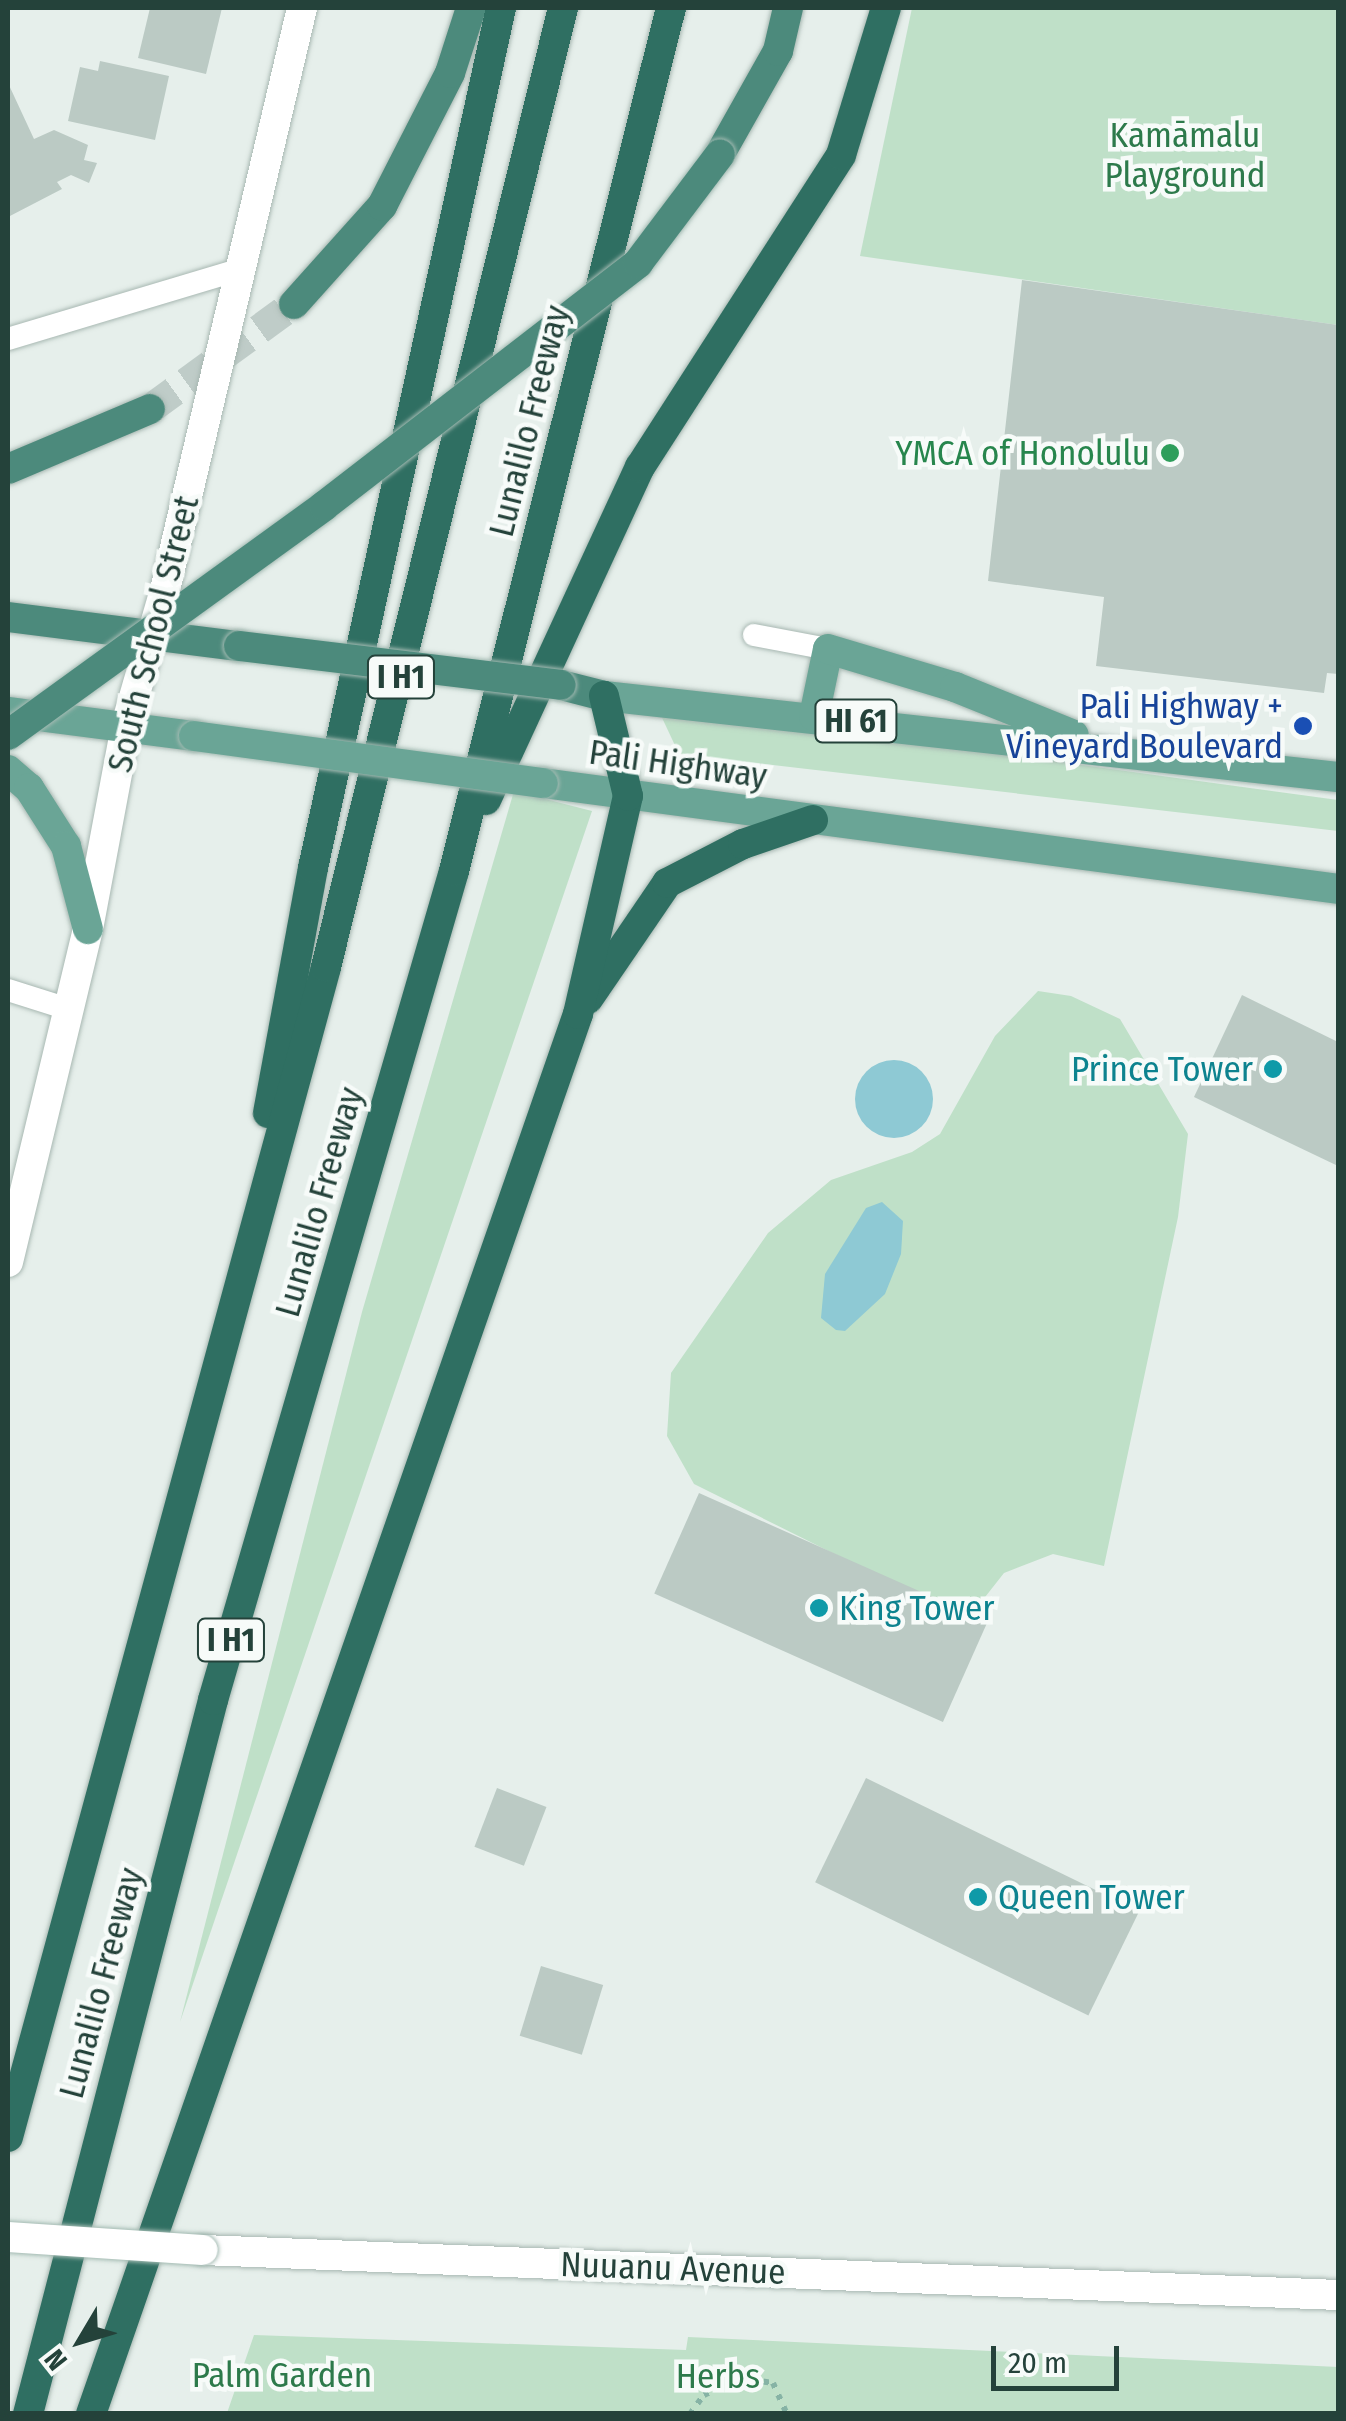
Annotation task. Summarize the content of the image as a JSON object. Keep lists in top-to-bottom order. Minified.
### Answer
{"streets":{"highway":["Lunalilo Freeway","I H1","HI 61","Pali Highway"],"main road":["South School Street","Nuuanu Avenue"]},"crossings":[["South School Street","Pali Highway"]],"parks":["Kamāmalu Playground","Palm Garden","Herbs"],"places":["YMCA of Honolulu","Pali Highway + Vineyard Boulevard","Prince Tower","King Tower","Queen Tower"],"scale_bar":"20 m","north":"bottom left"}
